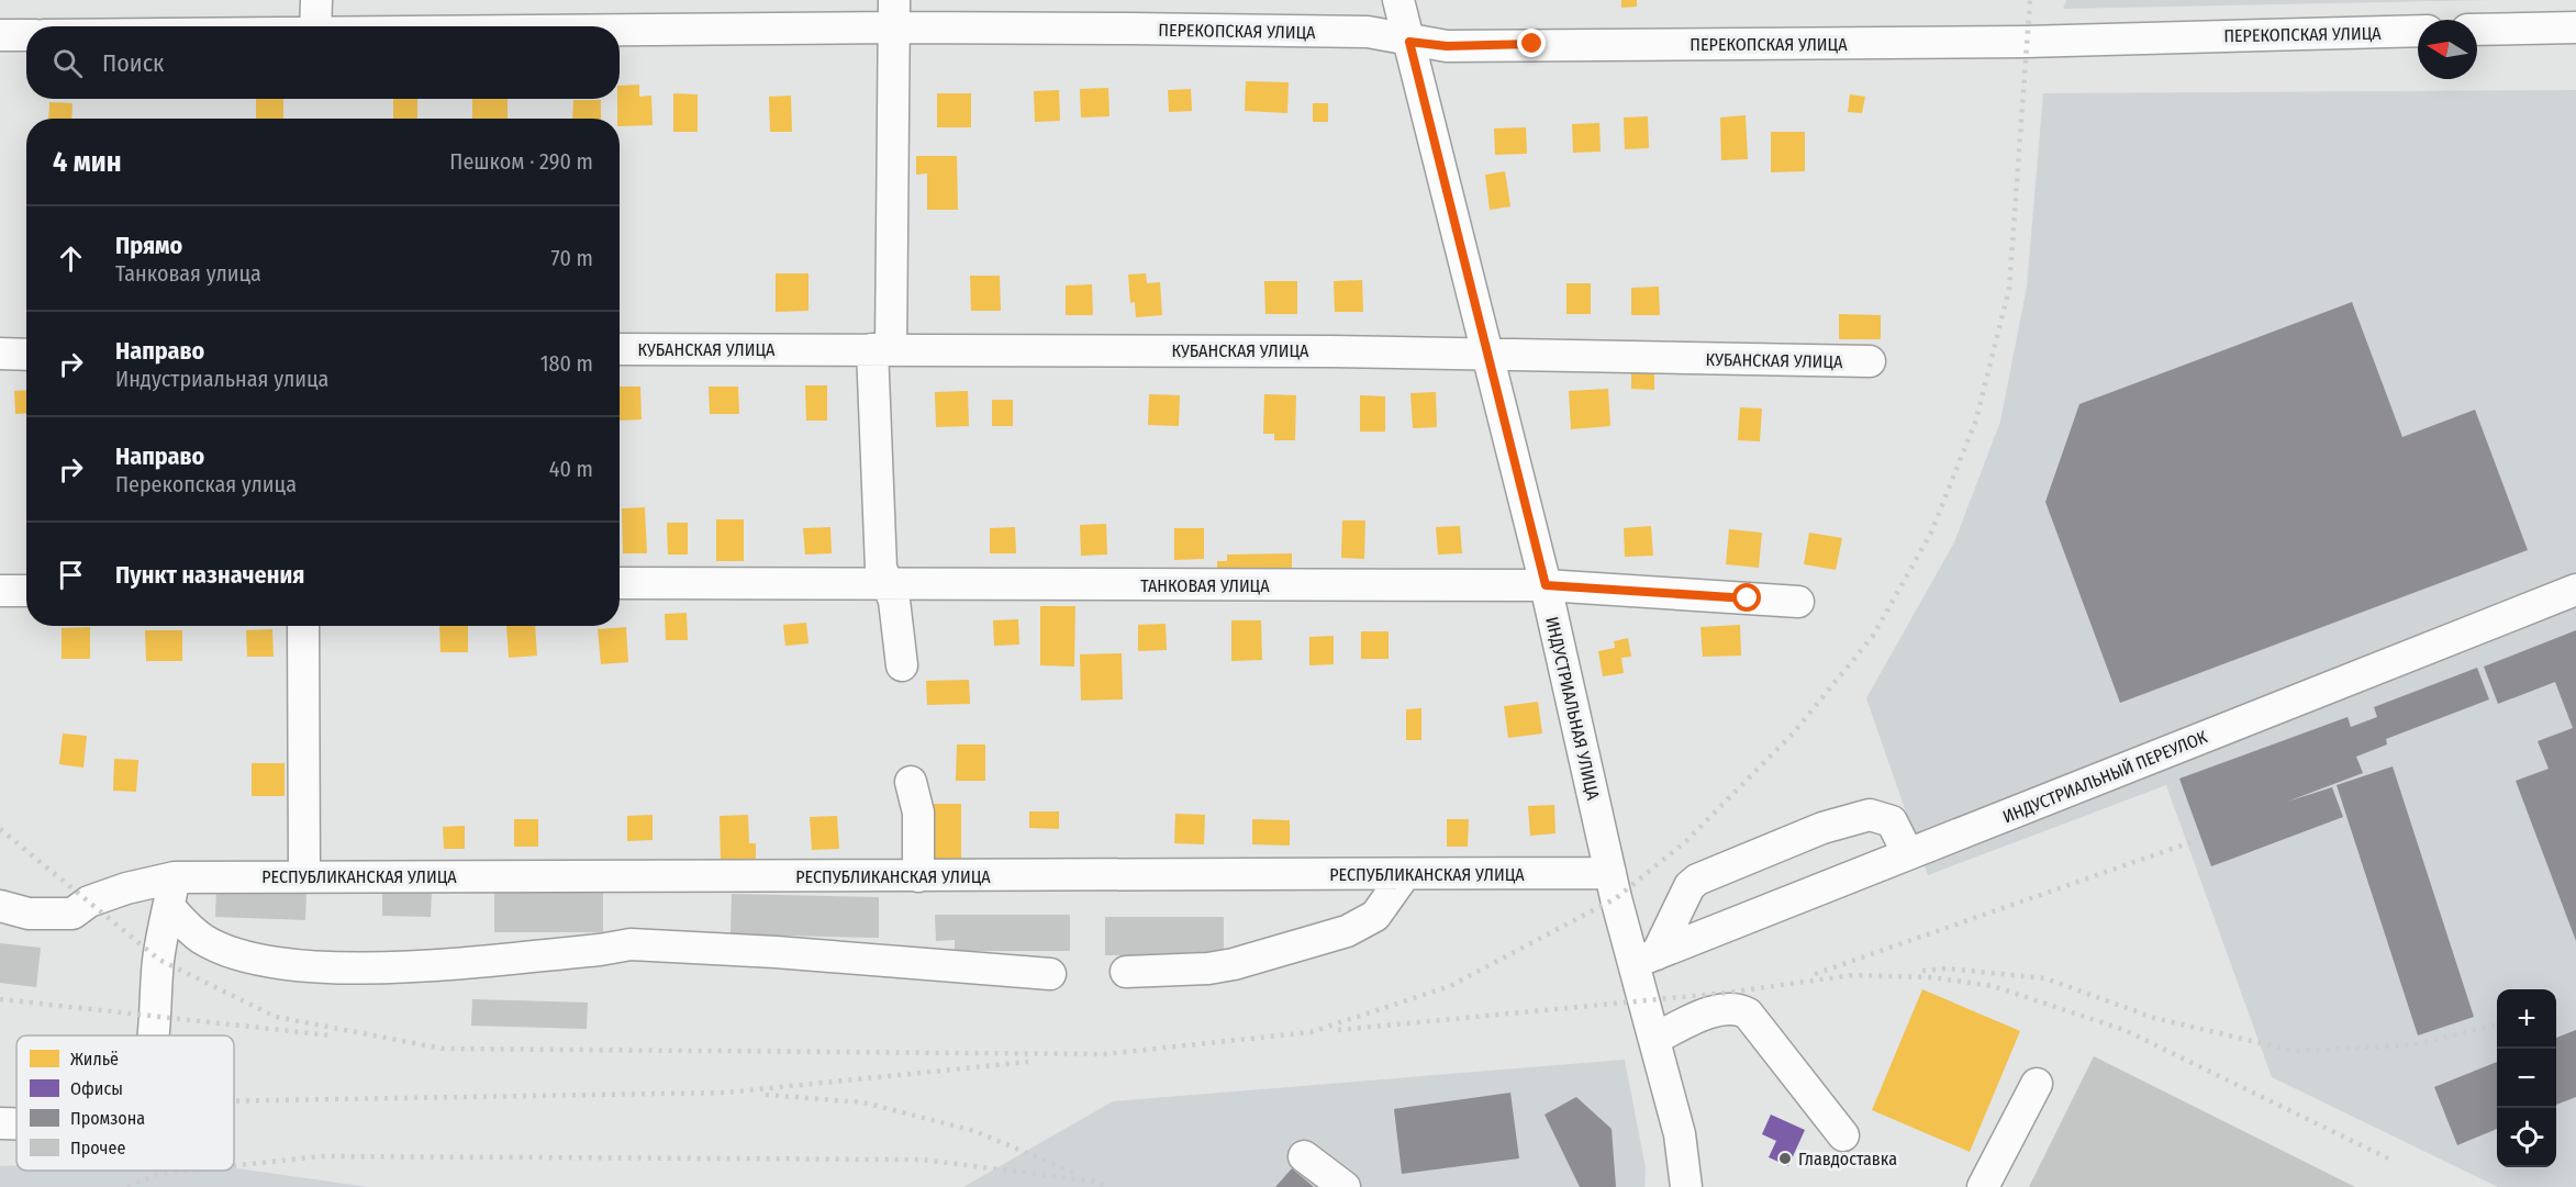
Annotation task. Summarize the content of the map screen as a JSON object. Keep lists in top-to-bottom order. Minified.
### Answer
{"streets":{"street":["ПЕРЕКОПСКАЯ УЛИЦА","КУБАНСКАЯ УЛИЦА","ТАНКОВАЯ УЛИЦА","ИНДУСТРИАЛЬНАЯ УЛИЦА","ИНДУСТРИАЛЬНЫЙ ПЕРЕУЛОК","РЕСПУБЛИКАНСКАЯ УЛИЦА"]},"crossings":[["ПЕРЕКОПСКАЯ УЛИЦА","ИНДУСТРИАЛЬНАЯ УЛИЦА"],["КУБАНСКАЯ УЛИЦА","ИНДУСТРИАЛЬНАЯ УЛИЦА"],["ТАНКОВАЯ УЛИЦА","ИНДУСТРИАЛЬНАЯ УЛИЦА"],["ИНДУСТРИАЛЬНАЯ УЛИЦА","ИНДУСТРИАЛЬНЫЙ ПЕРЕУЛОК"],["ИНДУСТРИАЛЬНАЯ УЛИЦА","РЕСПУБЛИКАНСКАЯ УЛИЦА"]],"places":["Главдоставка"],"legend":["Жильё","Офисы","Промзона","Прочее"],"north":"left","page":{"search":"Поиск","heading":["4 мин","Пешком · 290 m"],"list":[["Прямо","Танковая улица","70 m"],["Направо","Индустриальная улица","180 m"],["Направо","Перекопская улица","40 m"],"Пункт назначения"],"map_buttons":["+","−"]}}
